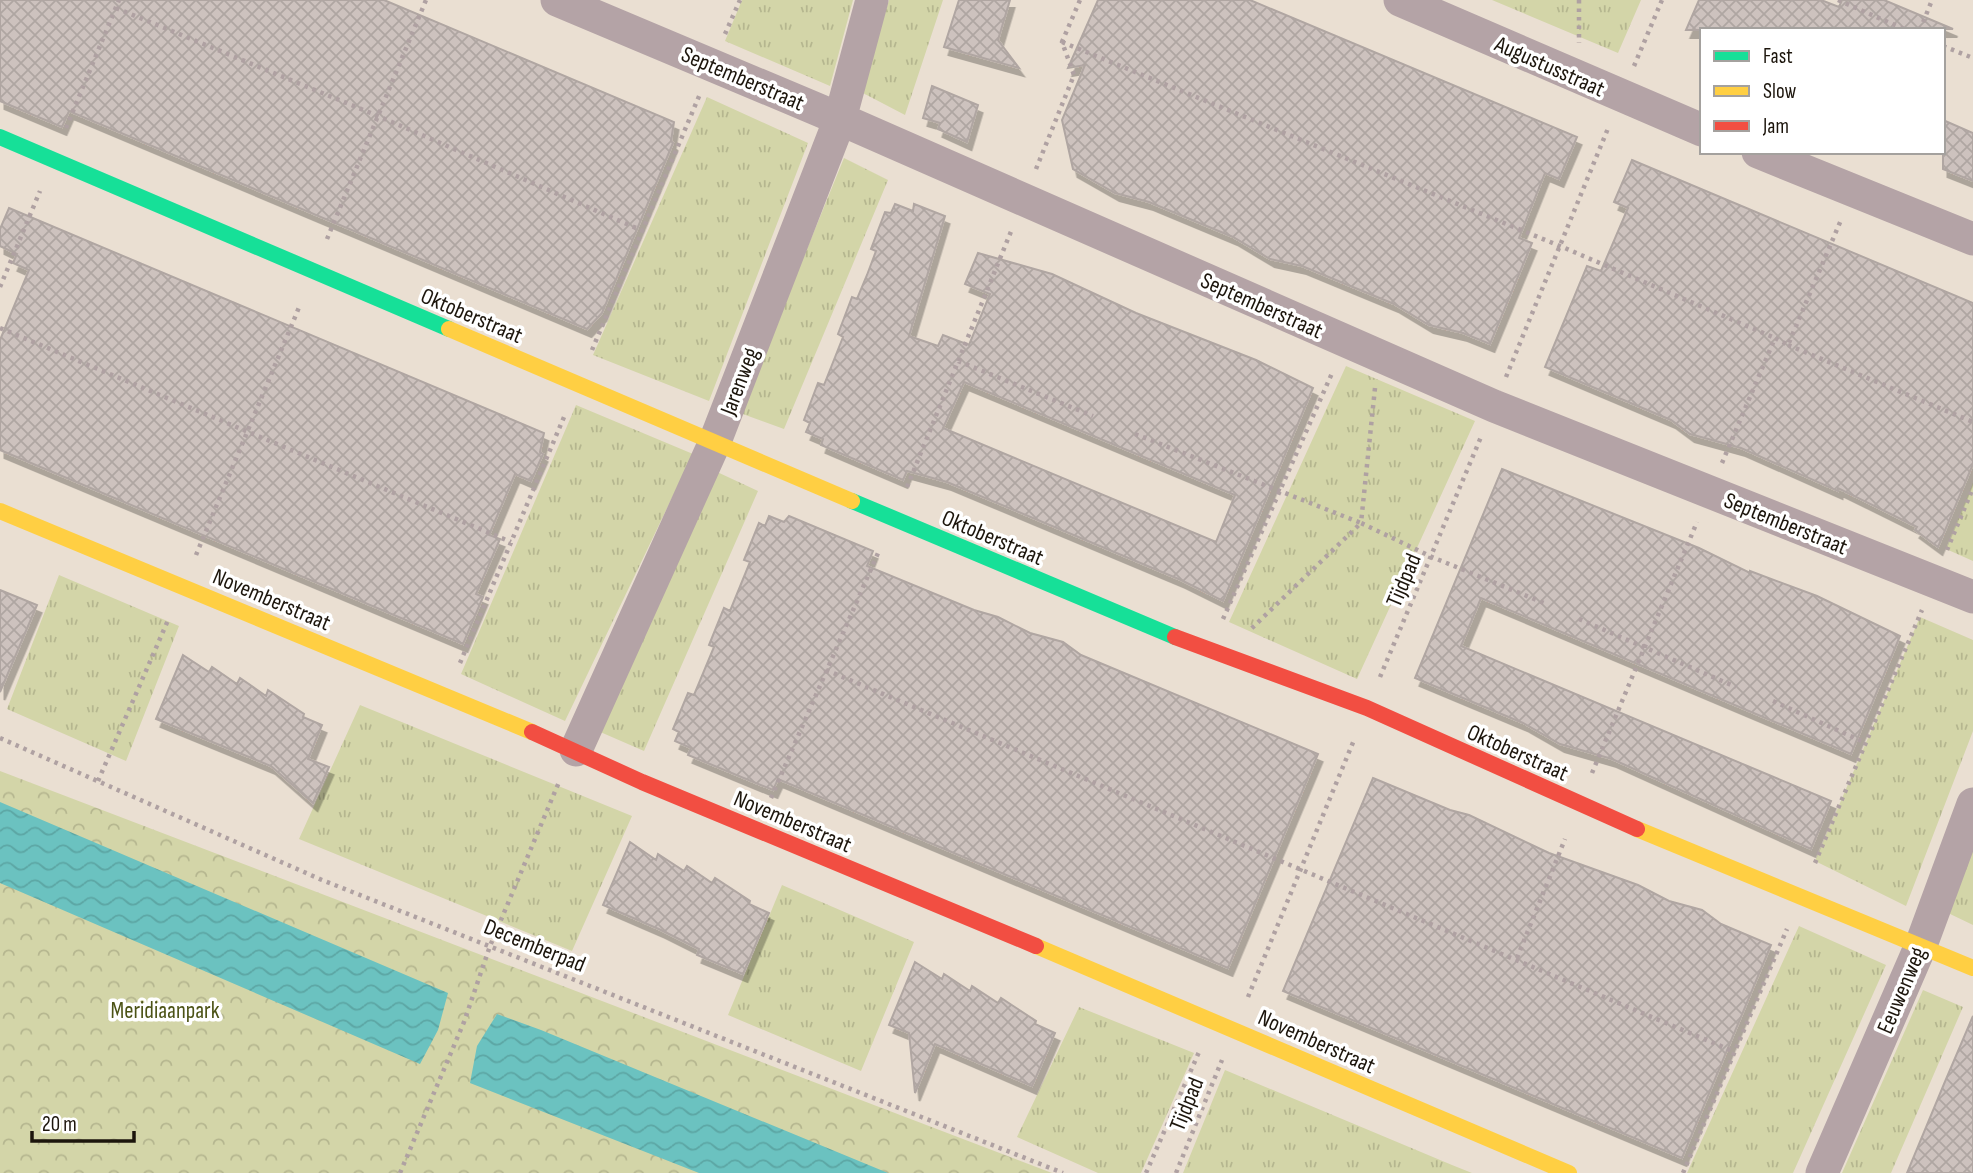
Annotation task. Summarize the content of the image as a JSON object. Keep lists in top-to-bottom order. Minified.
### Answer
{"streets":{"street":["Augustusstraat","Septemberstraat","Oktoberstraat","Jarenweg","Novemberstraat","Eeuwenweg"],"path":["Tijdpad","Decemberpad"]},"crossings":[["Augustusstraat","Tijdpad"],["Septemberstraat","Jarenweg"],["Septemberstraat","Tijdpad"],["Oktoberstraat","Jarenweg"],["Oktoberstraat","Tijdpad"],["Oktoberstraat","Eeuwenweg"],["Jarenweg","Novemberstraat"],["Tijdpad","Novemberstraat"]],"parks":["Meridiaanpark"],"legend":["Fast","Slow","Jam"],"scale_bar":"20 m"}
